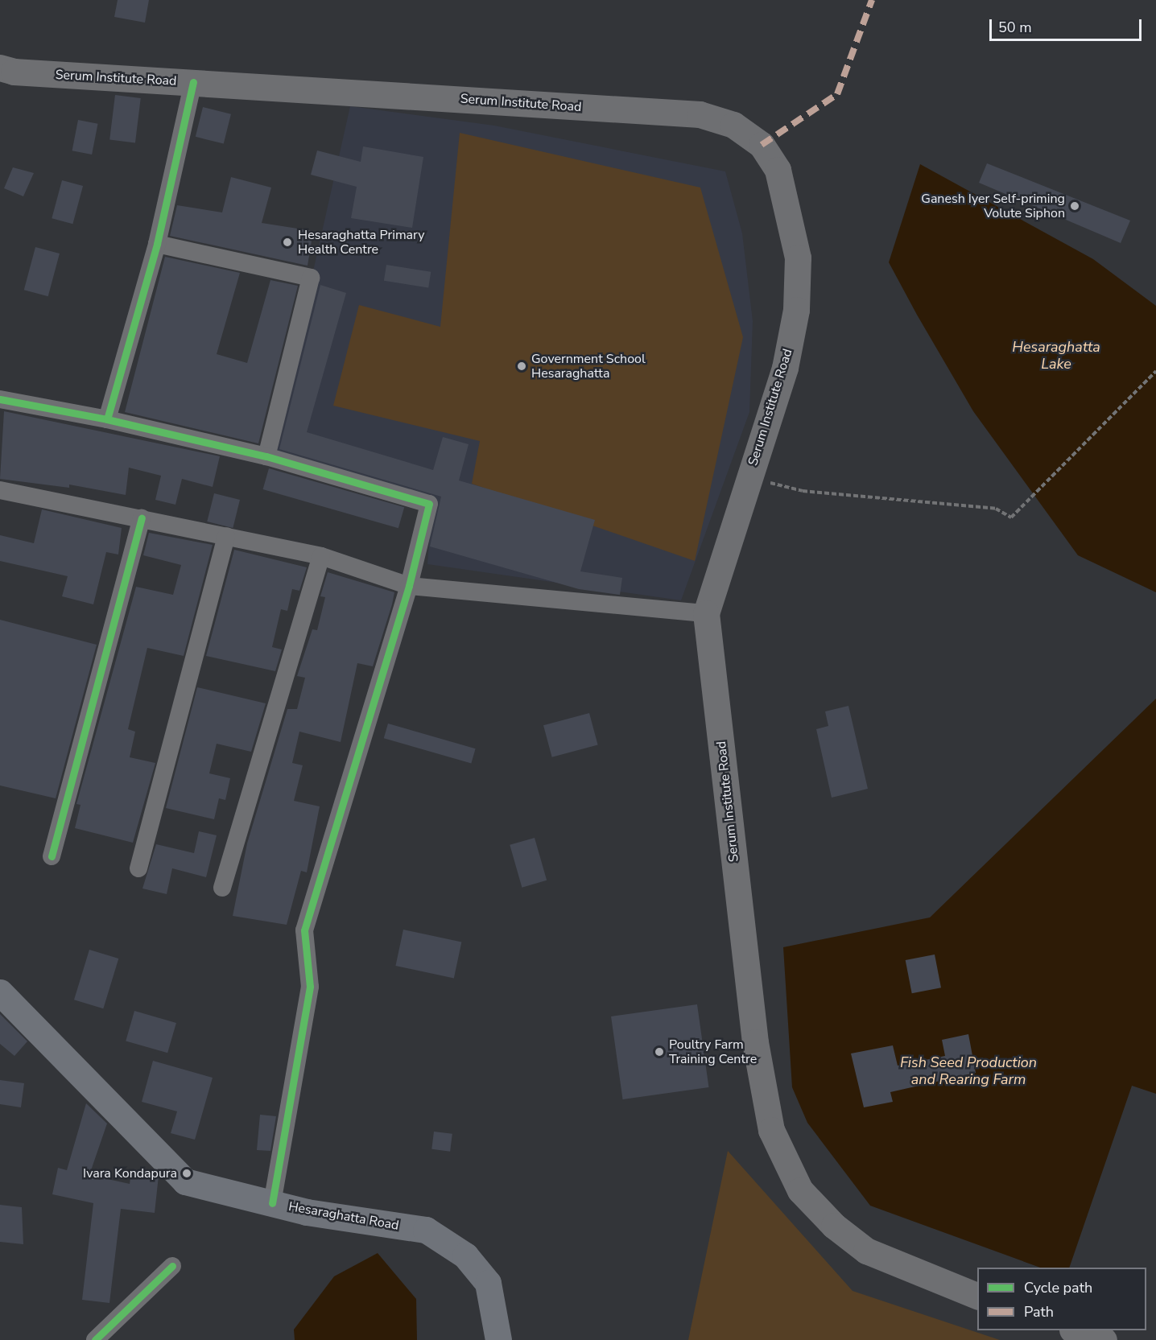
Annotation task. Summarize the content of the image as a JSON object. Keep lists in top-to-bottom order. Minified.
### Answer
{"streets":{"main road":["Serum Institute Road","Hesaraghatta Road"]},"water":["Hesaraghatta Lake","Fish Seed Production and Rearing Farm"],"places":["Ganesh Iyer Self-priming Volute Siphon","Hesaraghatta Primary Health Centre","Government School Hesaraghatta","Poultry Farm Training Centre","Ivara Kondapura"],"legend":["Cycle path","Path"],"scale_bar":"50 m"}
